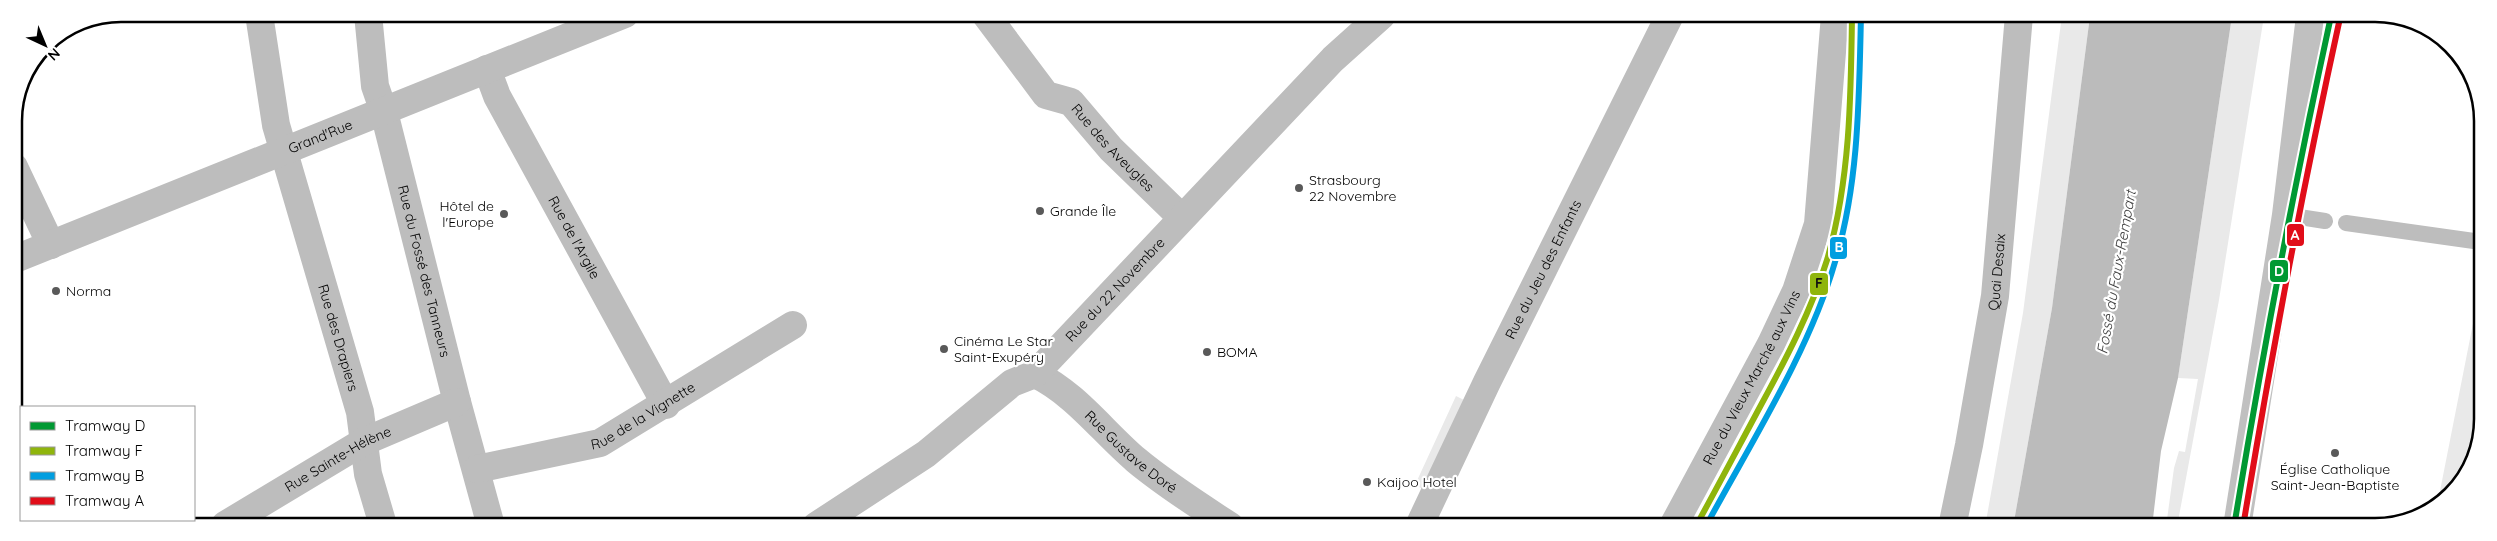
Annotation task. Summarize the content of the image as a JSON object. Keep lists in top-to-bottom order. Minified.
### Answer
{"streets":{"street":["Grand'Rue","Rue des Aveugles","Rue de l'Argile","Rue du Jeu des Enfants","Rue du Fossé des Tanneurs","Quai Desaix","Rue du 22 Novembre","Rue des Drapiers","Rue du Vieux Marché aux Vins","Rue de la Vignette","Rue Gustave Doré","Rue Sainte-Hélène"]},"crossings":[["Grand'Rue","Rue de l'Argile"],["Grand'Rue","Rue du Fossé des Tanneurs"],["Grand'Rue","Rue des Drapiers"],["Rue des Aveugles","Rue du 22 Novembre"],["Rue de l'Argile","Rue de la Vignette"],["Rue du Fossé des Tanneurs","Rue de la Vignette"],["Rue du Fossé des Tanneurs","Rue Sainte-Hélène"],["Rue du 22 Novembre","Rue Gustave Doré"],["Rue des Drapiers","Rue Sainte-Hélène"]],"water":["Fossé du Faux-Rempart"],"places":["Strasbourg 22 Novembre","Grande Île","Hôtel de l'Europe","Norma","Cinéma Le Star Saint-Exupéry","BOMA","Église Catholique Saint-Jean-Baptiste","Kaijoo Hotel"],"lines":["tram line A","tram line D","tram line B","tram line F"],"legend":["Tramway D","Tramway F","Tramway B","Tramway A"],"north":"bottom right"}
